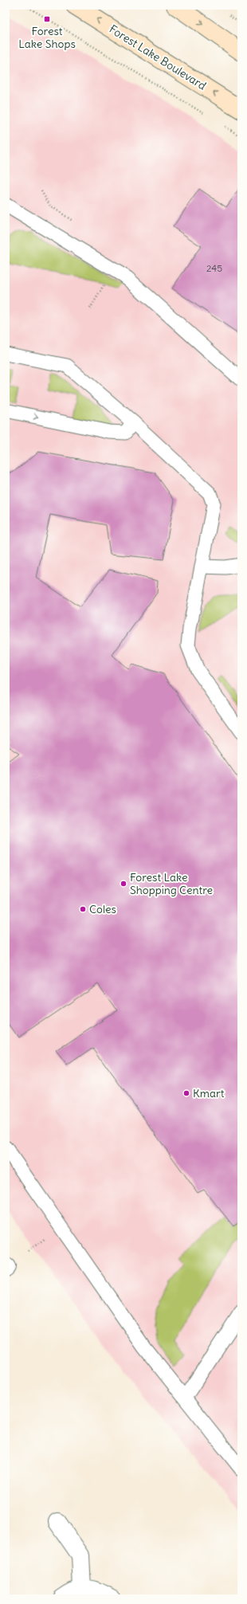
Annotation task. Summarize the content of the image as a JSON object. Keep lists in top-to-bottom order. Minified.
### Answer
{"streets":{"main road":["Forest Lake Boulevard"]},"places":{"transit":["Forest Lake Shops"],"other":["Forest Lake Shopping Centre","Coles","Kmart"]},"house_numbers":["245"]}
